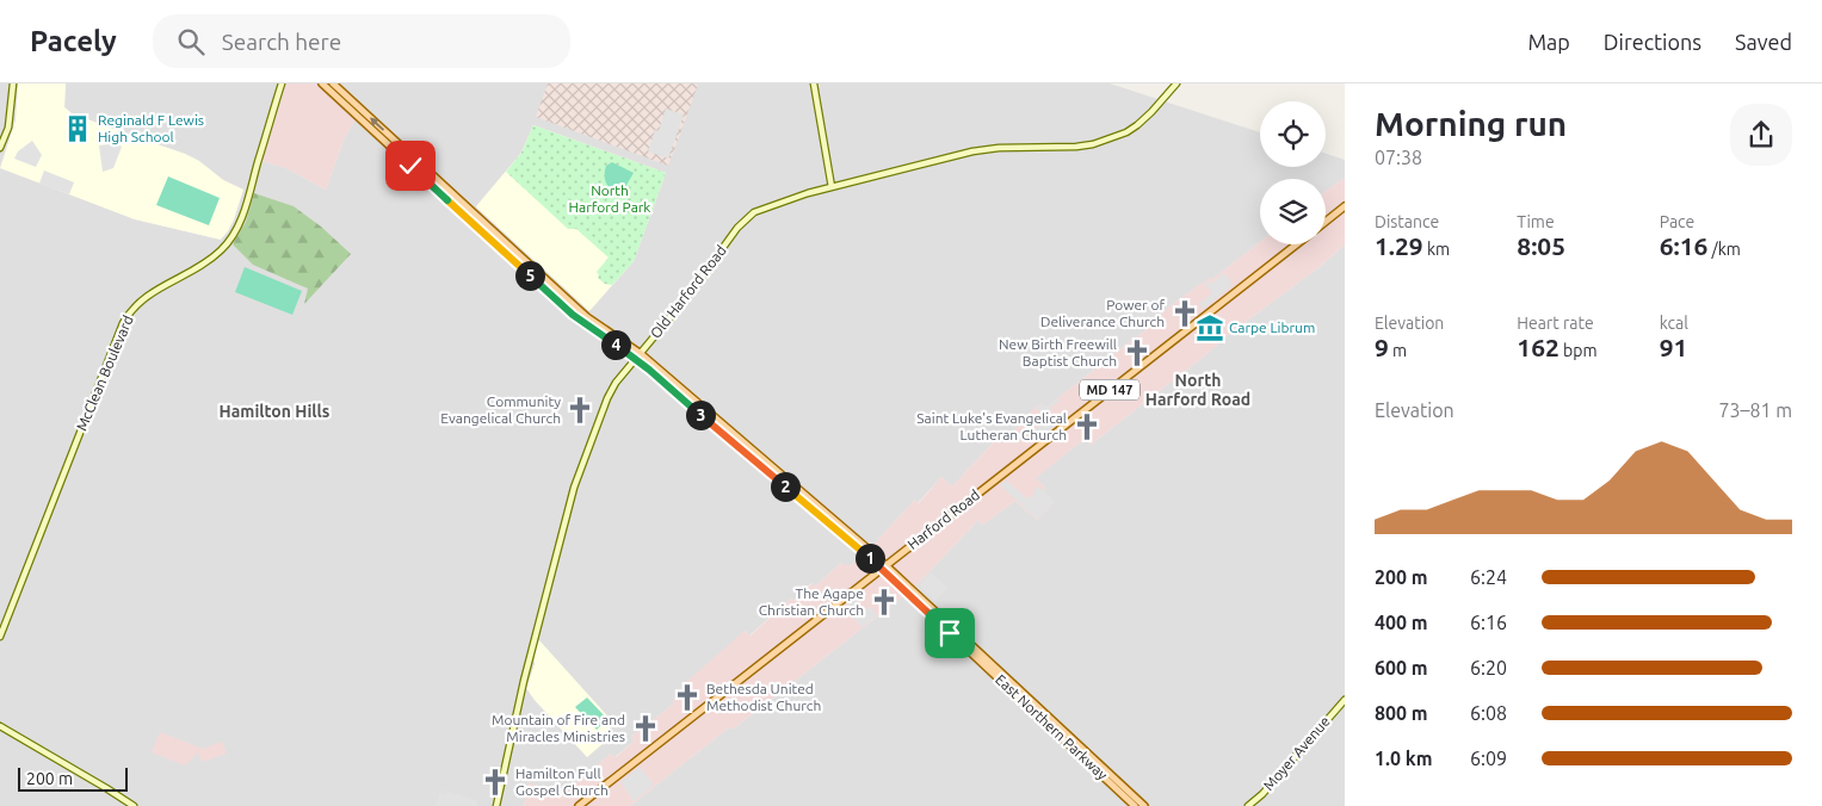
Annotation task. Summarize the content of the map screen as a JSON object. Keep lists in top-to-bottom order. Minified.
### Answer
{"streets":{"main road":["MD 147","Harford Road","East Northern Parkway"],"street":["Old Harford Road","McClean Boulevard","Moyer Avenue"]},"crossings":[["Old Harford Road","East Northern Parkway"],["Harford Road","East Northern Parkway"]],"districts":["North Harford Road","Hamilton Hills"],"parks":["North Harford Park"],"places":{"building":["Reginald F Lewis High School"],"church":["Power of Deliverance Church","New Birth Freewill Baptist Church","Community Evangelical Church","Saint Luke's Evangelical Lutheran Church","The Agape Christian Church","Bethesda United Methodist Church","Mountain of Fire and Miracles Ministries","Hamilton Full Gospel Church"],"museum":["Carpe Librum"]},"scale_bar":"200 m","page":{"header":"Pacely","search":"Search here","nav":["Map","Directions","Saved"],"heading":["Morning run","07:38"],"stats":[["Distance","1.29 km"],["Time","8:05"],["Pace","6:16 /km"],["Elevation","9 m"],["Heart rate","162 bpm"],["kcal","91"]],"pins":["5","4","3","2","1"],"chart":["Elevation","73–81 m"],"list":[{"name":"200 m","note":"6:24"},{"name":"400 m","note":"6:16"},{"name":"600 m","note":"6:20"},{"name":"800 m","note":"6:08"},{"name":"1.0 km","note":"6:09"}],"scale":"200 m"}}
